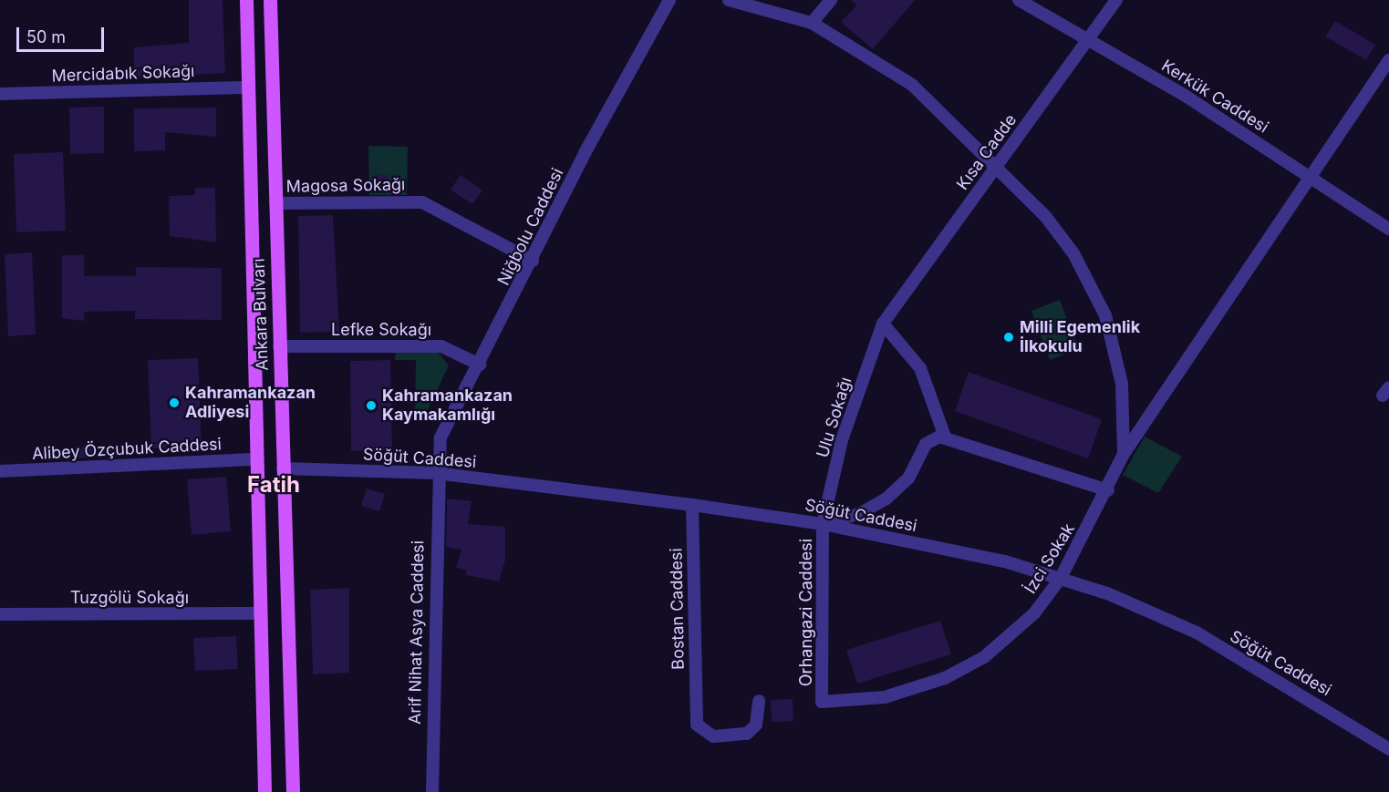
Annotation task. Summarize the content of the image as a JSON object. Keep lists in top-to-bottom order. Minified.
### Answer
{"streets":{"main road":["Ankara Bulvarı"],"street":["Mercidabık Sokağı","Kerkük Caddesi","Kısa Cadde","Magosa Sokağı","Niğbolu Caddesi","Lefke Sokağı","Ulu Sokağı","Alibey Özçubuk Caddesi","Söğüt Caddesi","İzci Sokak","Tuzgölü Sokağı","Bostan Caddesi","Orhangazi Caddesi","Arif Nihat Asya Caddesi"]},"crossings":[["Mercidabık Sokağı","Ankara Bulvarı"],["Kerkük Caddesi","Kısa Cadde"],["Kısa Cadde","Ulu Sokağı"],["Magosa Sokağı","Niğbolu Caddesi"],["Magosa Sokağı","Ankara Bulvarı"],["Niğbolu Caddesi","Lefke Sokağı"],["Niğbolu Caddesi","Söğüt Caddesi"],["Niğbolu Caddesi","Arif Nihat Asya Caddesi"],["Ankara Bulvarı","Lefke Sokağı"],["Ankara Bulvarı","Alibey Özçubuk Caddesi"],["Ankara Bulvarı","Söğüt Caddesi"],["Ankara Bulvarı","Tuzgölü Sokağı"],["Ulu Sokağı","Söğüt Caddesi"],["Ulu Sokağı","Orhangazi Caddesi"],["Söğüt Caddesi","İzci Sokak"],["Söğüt Caddesi","Bostan Caddesi"],["Söğüt Caddesi","Orhangazi Caddesi"],["Söğüt Caddesi","Arif Nihat Asya Caddesi"],["İzci Sokak","Orhangazi Caddesi"]],"districts":["Fatih"],"places":["Milli Egemenlik İlkokulu","Kahramankazan Adliyesi","Kahramankazan Kaymakamlığı"],"scale_bar":"50 m"}
